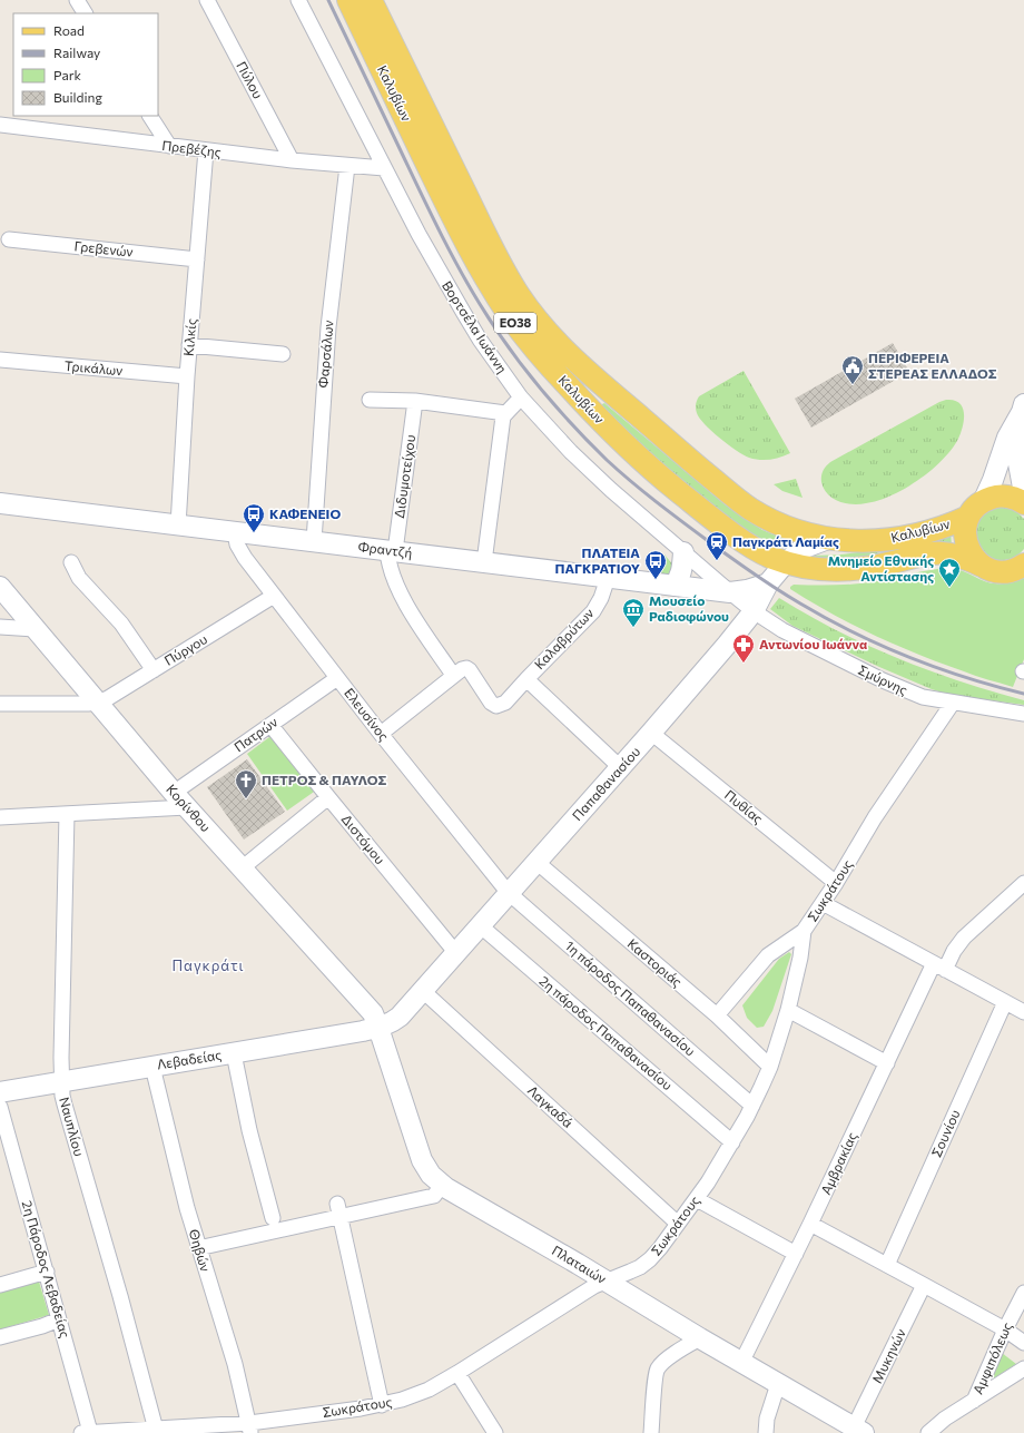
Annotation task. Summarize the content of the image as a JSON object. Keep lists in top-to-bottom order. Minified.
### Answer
{"streets":{"main road":["Καλυβίων","ΕΟ38","Φραντζή","Παπαθανασίου","Κορίνθου","Λεβαδείας","Πλαταιών"],"street":["Πύλου","Πρεβέζης","Γρεβενών","Βορτσέλα Ιωάννη","Κιλκίς","Φαρσάλων","Τρικάλων","Διδυμοτείχου","Καλαβρύτων","Πύργου","Σμύρνης","Ελευσίνος","Πατρών","Πυθίας","Διστόμου","Σωκράτους","Καστοριάς","1η πάροδος Παπαθανασίου","2η πάροδος Παπαθανασίου","Λαγκαδά","Ναυπλίου","Σουνίου","Αμβρακίας","Θηβών","2η Πάροδος Λεβαδείας","Μυκηνών","Αμφιπόλεως"]},"crossings":[["Πύλου","Πρεβέζης"],["Καλυβίων","ΕΟ38"],["Καλυβίων","Παπαθανασίου"],["Πρεβέζης","Βορτσέλα Ιωάννη"],["Πρεβέζης","Κιλκίς"],["Πρεβέζης","Φαρσάλων"],["Γρεβενών","Κιλκίς"],["Βορτσέλα Ιωάννη","Φραντζή"],["Βορτσέλα Ιωάννη","Σμύρνης"],["Κιλκίς","Τρικάλων"],["Κιλκίς","Φραντζή"],["Φαρσάλων","Φραντζή"],["Διδυμοτείχου","Φραντζή"],["Φραντζή","Καλαβρύτων"],["Φραντζή","Σμύρνης"],["Φραντζή","Ελευσίνος"],["Φραντζή","Παπαθανασίου"],["Καλαβρύτων","Παπαθανασίου"],["Πύργου","Ελευσίνος"],["Πύργου","Κορίνθου"],["Σμύρνης","Παπαθανασίου"],["Σμύρνης","Σωκράτους"],["Ελευσίνος","Πατρών"],["Ελευσίνος","Παπαθανασίου"],["Ελευσίνος","1η πάροδος Παπαθανασίου"],["Πατρών","Κορίνθου"],["Πατρών","Διστόμου"],["Παπαθανασίου","Πυθίας"],["Παπαθανασίου","Κορίνθου"],["Παπαθανασίου","Διστόμου"],["Παπαθανασίου","Καστοριάς"],["Παπαθανασίου","1η πάροδος Παπαθανασίου"],["Παπαθανασίου","2η πάροδος Παπαθανασίου"],["Παπαθανασίου","Λεβαδείας"],["Παπαθανασίου","Λαγκαδά"],["Παπαθανασίου","Πλαταιών"],["Πυθίας","Σωκράτους"],["Κορίνθου","Λεβαδείας"],["Κορίνθου","Πλαταιών"],["Σωκράτους","Καστοριάς"],["Σωκράτους","1η πάροδος Παπαθανασίου"],["Σωκράτους","2η πάροδος Παπαθανασίου"],["Σωκράτους","Λαγκαδά"],["Σωκράτους","Ναυπλίου"],["Σωκράτους","Θηβών"],["Σωκράτους","Πλαταιών"],["Σωκράτους","2η Πάροδος Λεβαδείας"],["Λεβαδείας","Ναυπλίου"],["Λεβαδείας","Θηβών"],["Λεβαδείας","Πλαταιών"],["Αμβρακίας","Πλαταιών"],["Πλαταιών","Μυκηνών"]],"districts":["Παγκράτι"],"places":{"public building":["ΠΕΡΙΦΕΡΕΙΑ ΣΤΕΡΕΑΣ ΕΛΛΑΔΟΣ"],"bus stop":["ΚΑΦΕΝΕΙΟ","ΠΛΑΤΕΙΑ ΠΑΓΚΡΑΤΙΟΥ"],"station":["Παγκράτι Λαμίας"],"place":["Μνημείο Εθνικής Αντίστασης"],"museum":["Μουσείο Ραδιοφώνου"],"pharmacy":["Αντωνίου Ιωάννα"],"church":["ΠΕΤΡΟΣ & ΠΑΥΛΟΣ"]},"legend":["Road","Railway","Park","Building"]}
